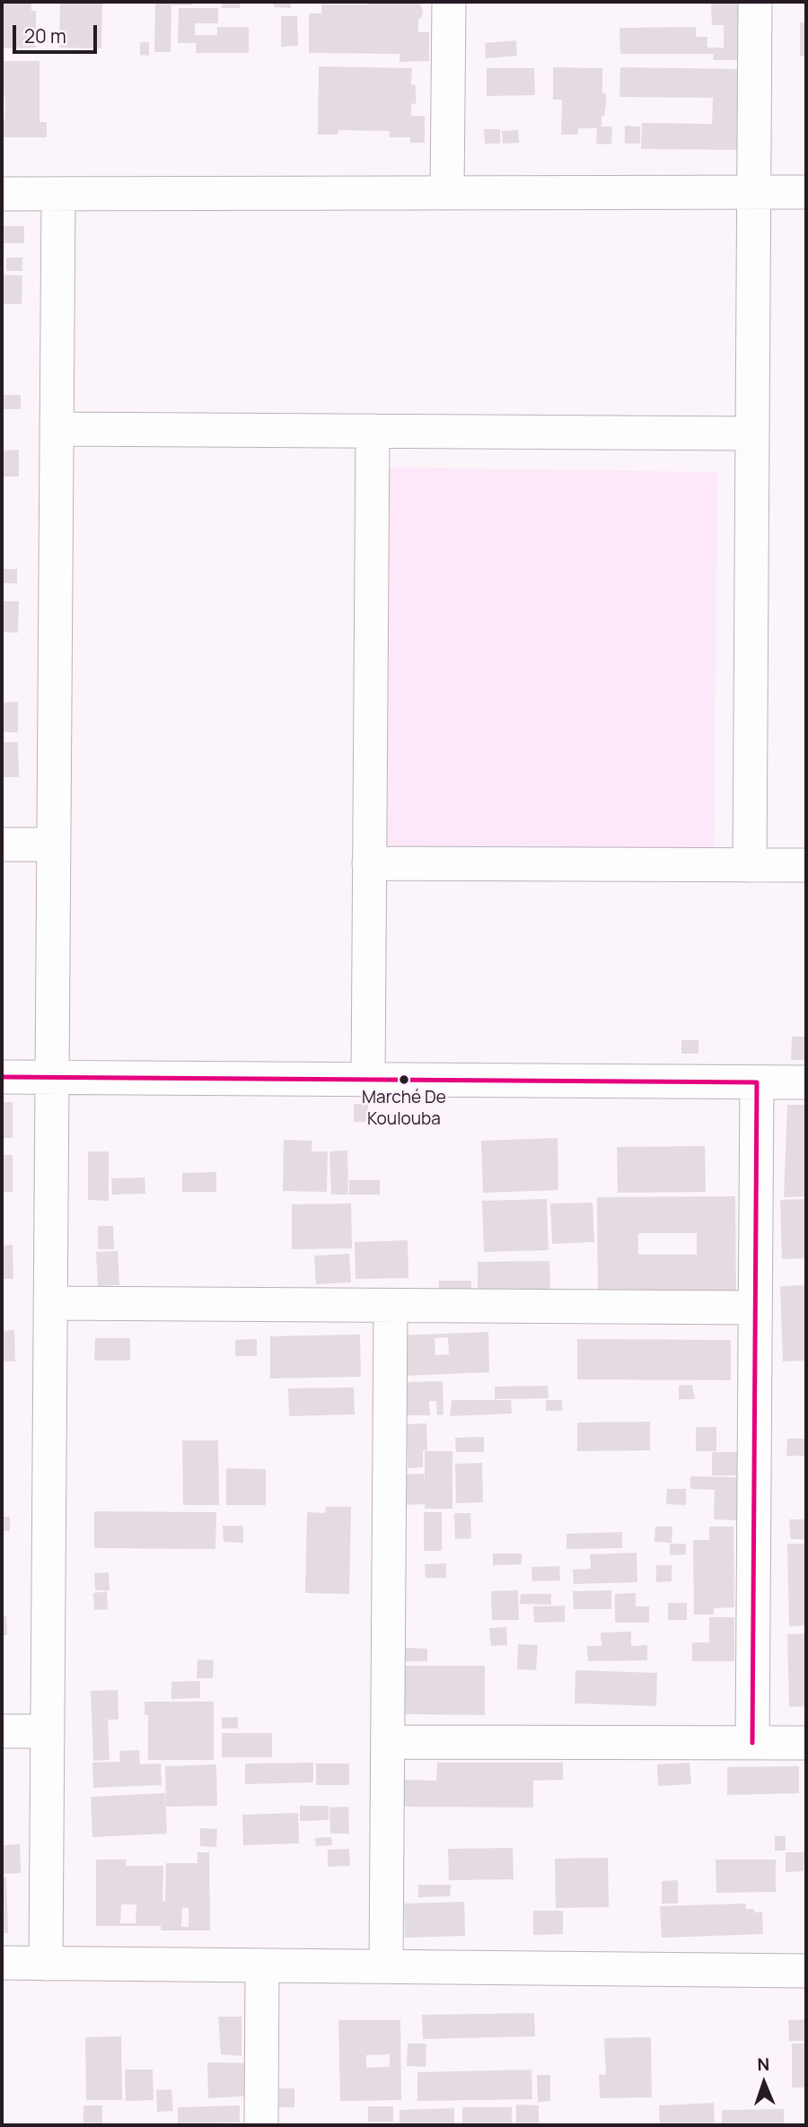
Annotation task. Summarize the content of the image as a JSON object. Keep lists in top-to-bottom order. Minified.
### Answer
{"places":["Marché De Koulouba"],"scale_bar":"20 m","north":"top"}
